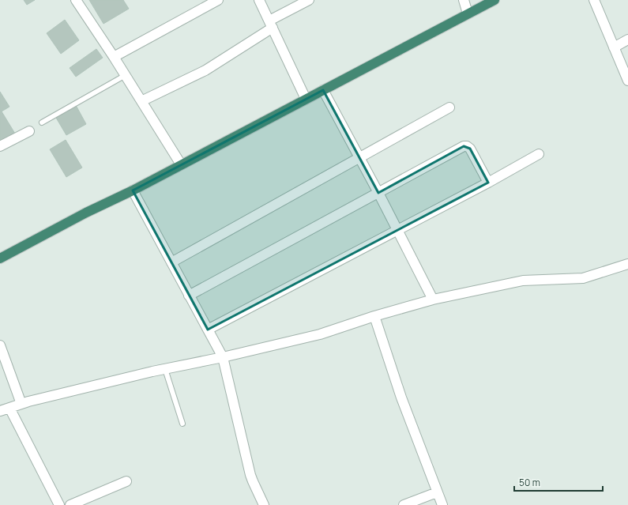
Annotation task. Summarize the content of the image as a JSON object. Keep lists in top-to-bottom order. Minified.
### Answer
{"scale_bar":"50 m"}
